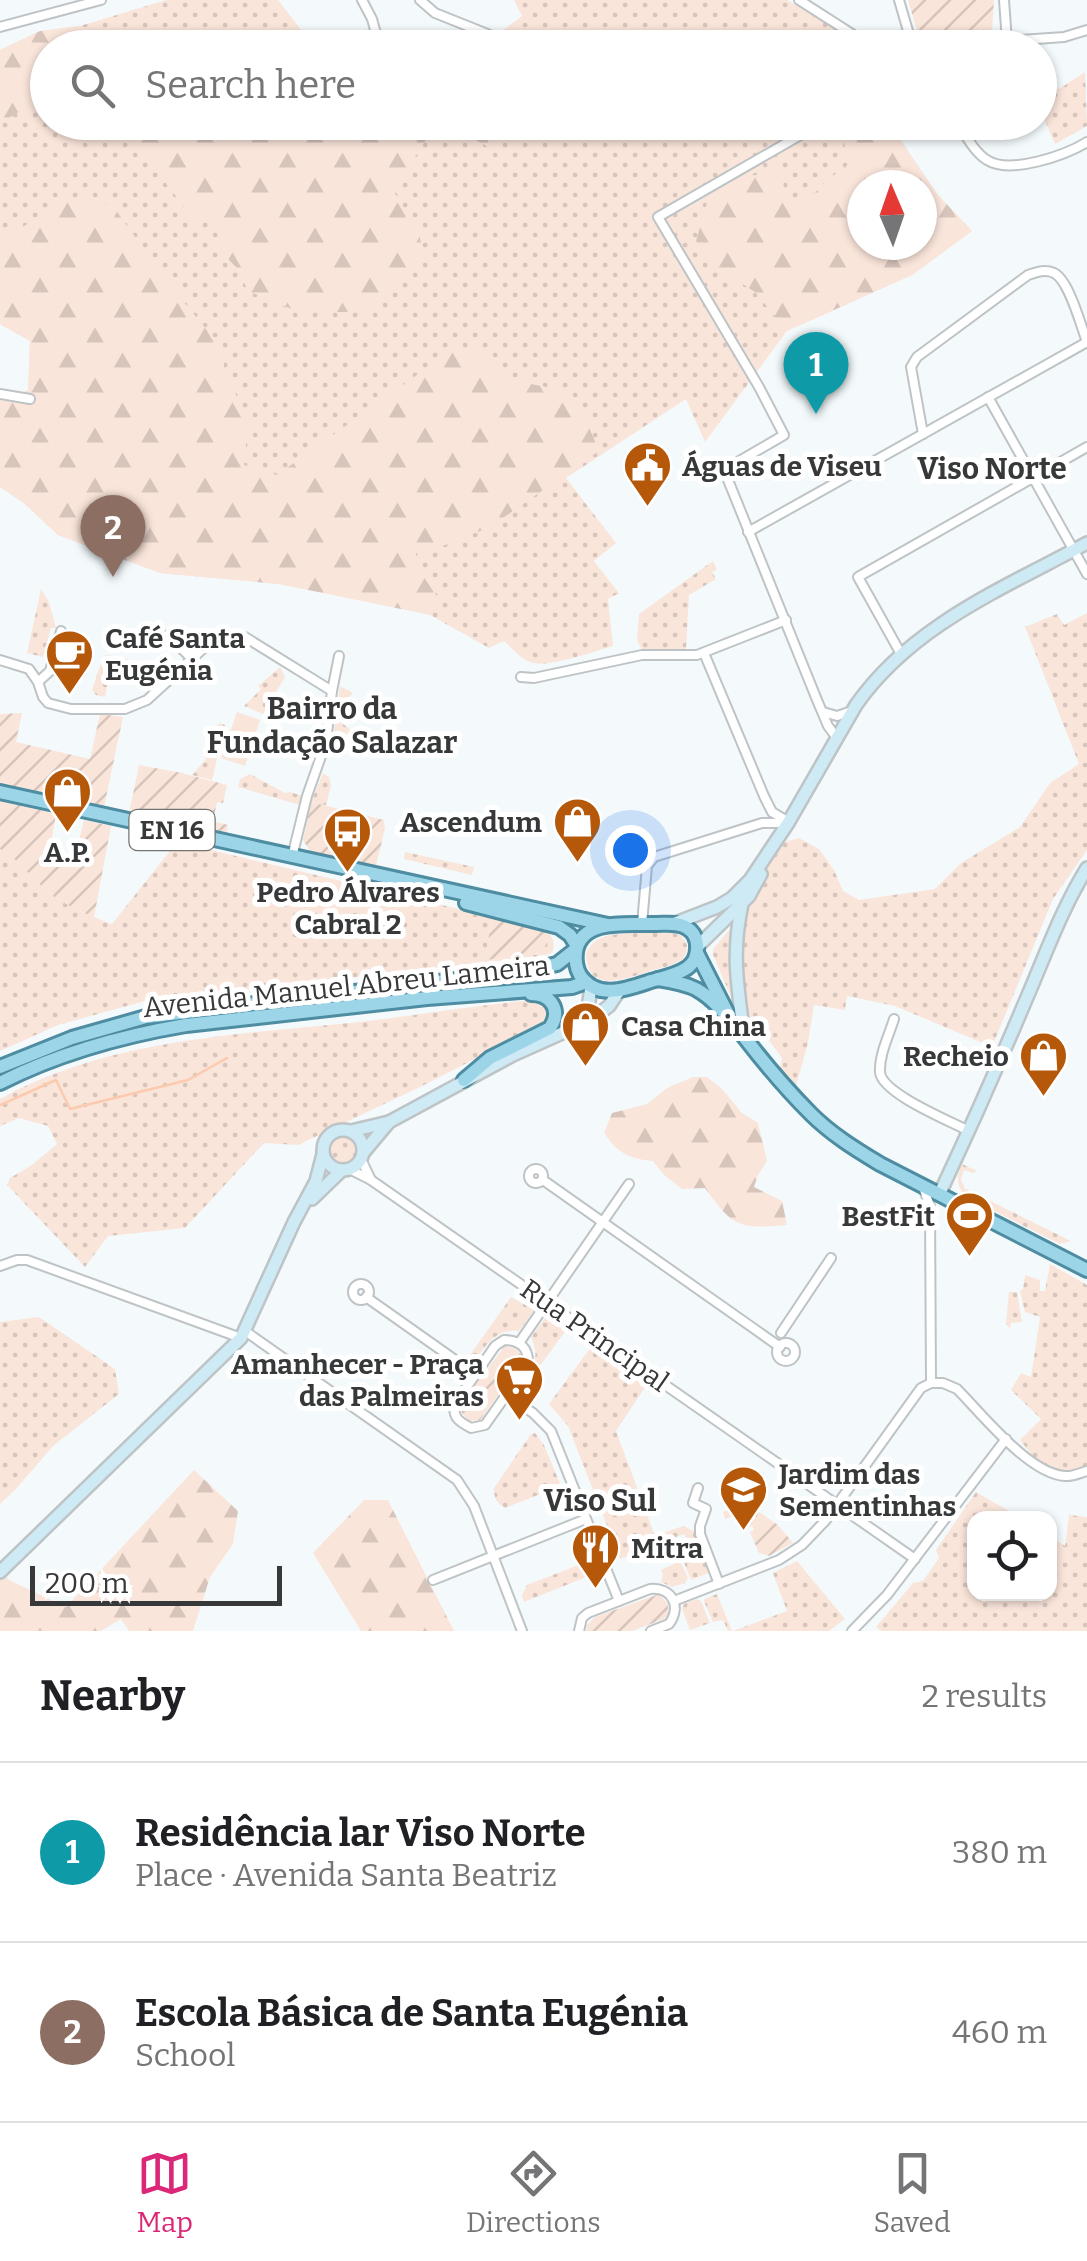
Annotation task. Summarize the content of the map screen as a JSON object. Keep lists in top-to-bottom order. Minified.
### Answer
{"streets":{"main road":["EN 16","Avenida Manuel Abreu Lameira"],"street":["Rua Principal"]},"crossings":[["EN 16","Avenida Manuel Abreu Lameira"]],"districts":["Viso Norte","Bairro da Fundação Salazar","Viso Sul"],"places":{"public building":["Águas de Viseu"],"cafe":["Café Santa Eugénia"],"shop":["A.P.","Ascendum","Casa China","Recheio"],"bus stop":["Pedro Álvares Cabral 2"],"sports":["BestFit"],"supermarket":["Amanhecer - Praça das Palmeiras"],"school or university":["Jardim das Sementinhas"],"restaurant":["Mitra"]},"scale_bar":"200 m","north":"top","page":{"search":"Search here","pins":["1","2"],"scale":"200 m","heading":["Nearby","2 results"],"list":[{"mark":"1","name":"Residência lar Viso Norte","note":"Place · Avenida Santa Beatriz","value":"380 m"},{"mark":"2","name":"Escola Básica de Santa Eugénia","note":"School","value":"460 m"}],"nav":["Map","Directions","Saved"]}}
